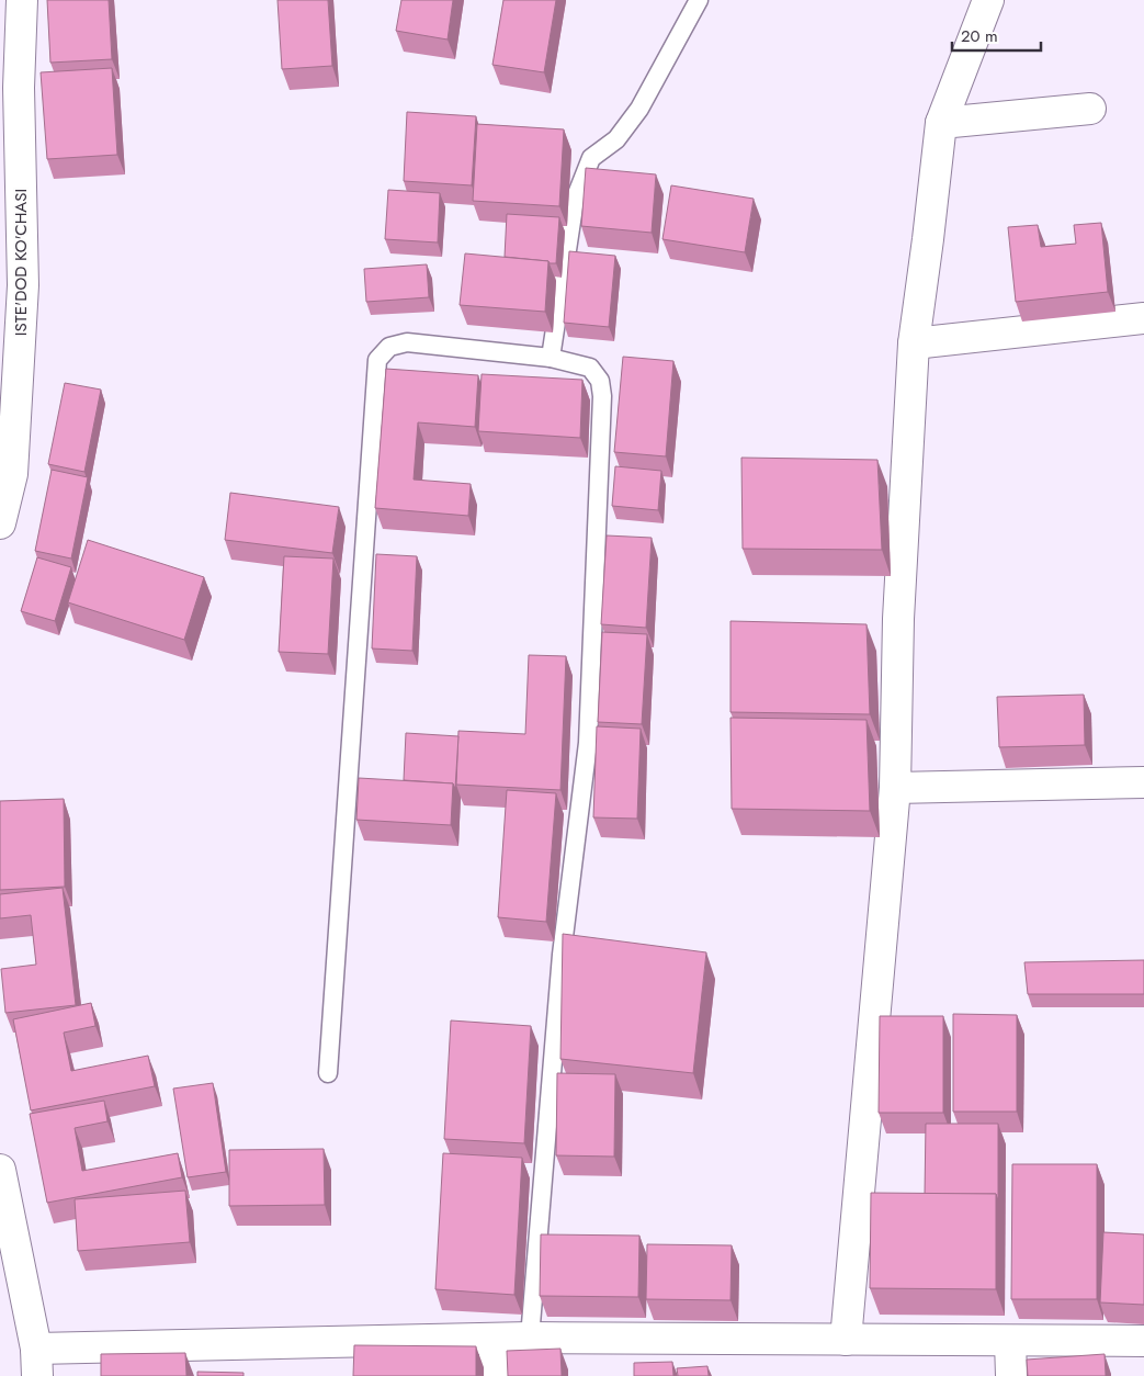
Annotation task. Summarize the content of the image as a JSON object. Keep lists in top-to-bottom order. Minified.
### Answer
{"streets":{"street":["ISTE'DOD KO'CHASI"]},"scale_bar":"20 m"}
